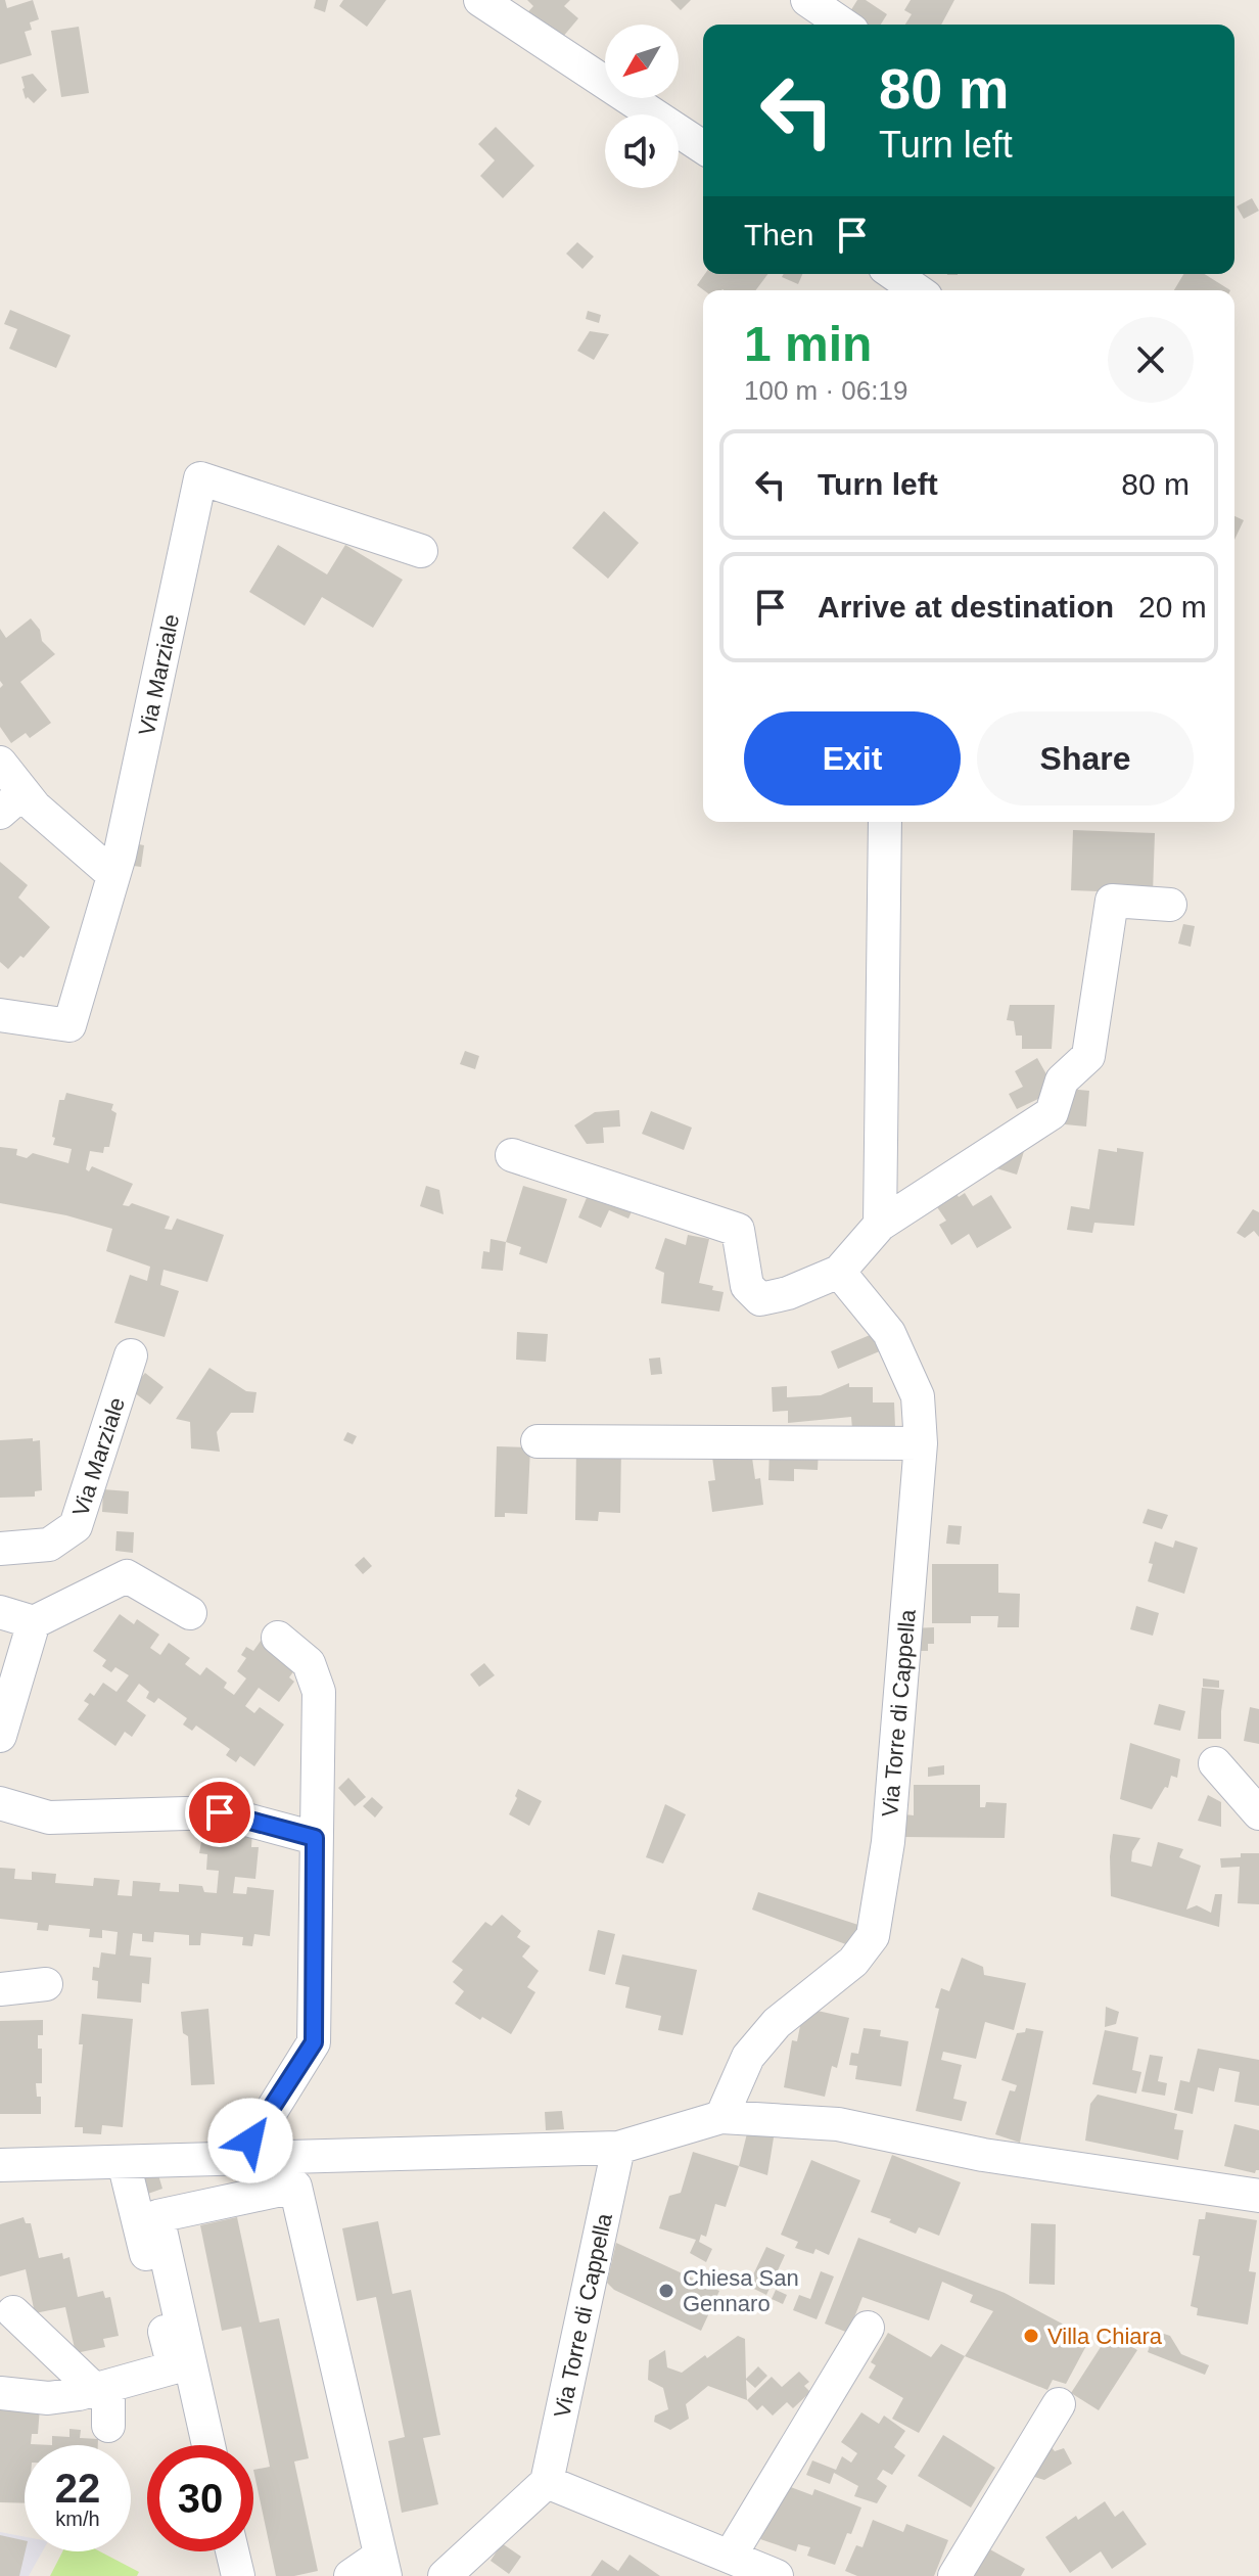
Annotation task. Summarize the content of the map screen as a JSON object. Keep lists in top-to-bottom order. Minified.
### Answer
{"streets":{"street":["Via Marziale","Via Torre di Cappella"]},"places":["Chiesa San Gennaro","Villa Chiara"],"north":"bottom left","page":{"turn":["80 m","Turn left"],"then":"Then","heading":["1 min","100 m · 06:19"],"list":[{"name":"Turn left","value":"80 m"},{"name":"Arrive at destination","value":"20 m"}],"buttons":["Exit","Share"],"speed":"22 km/h","limit":"30"}}
